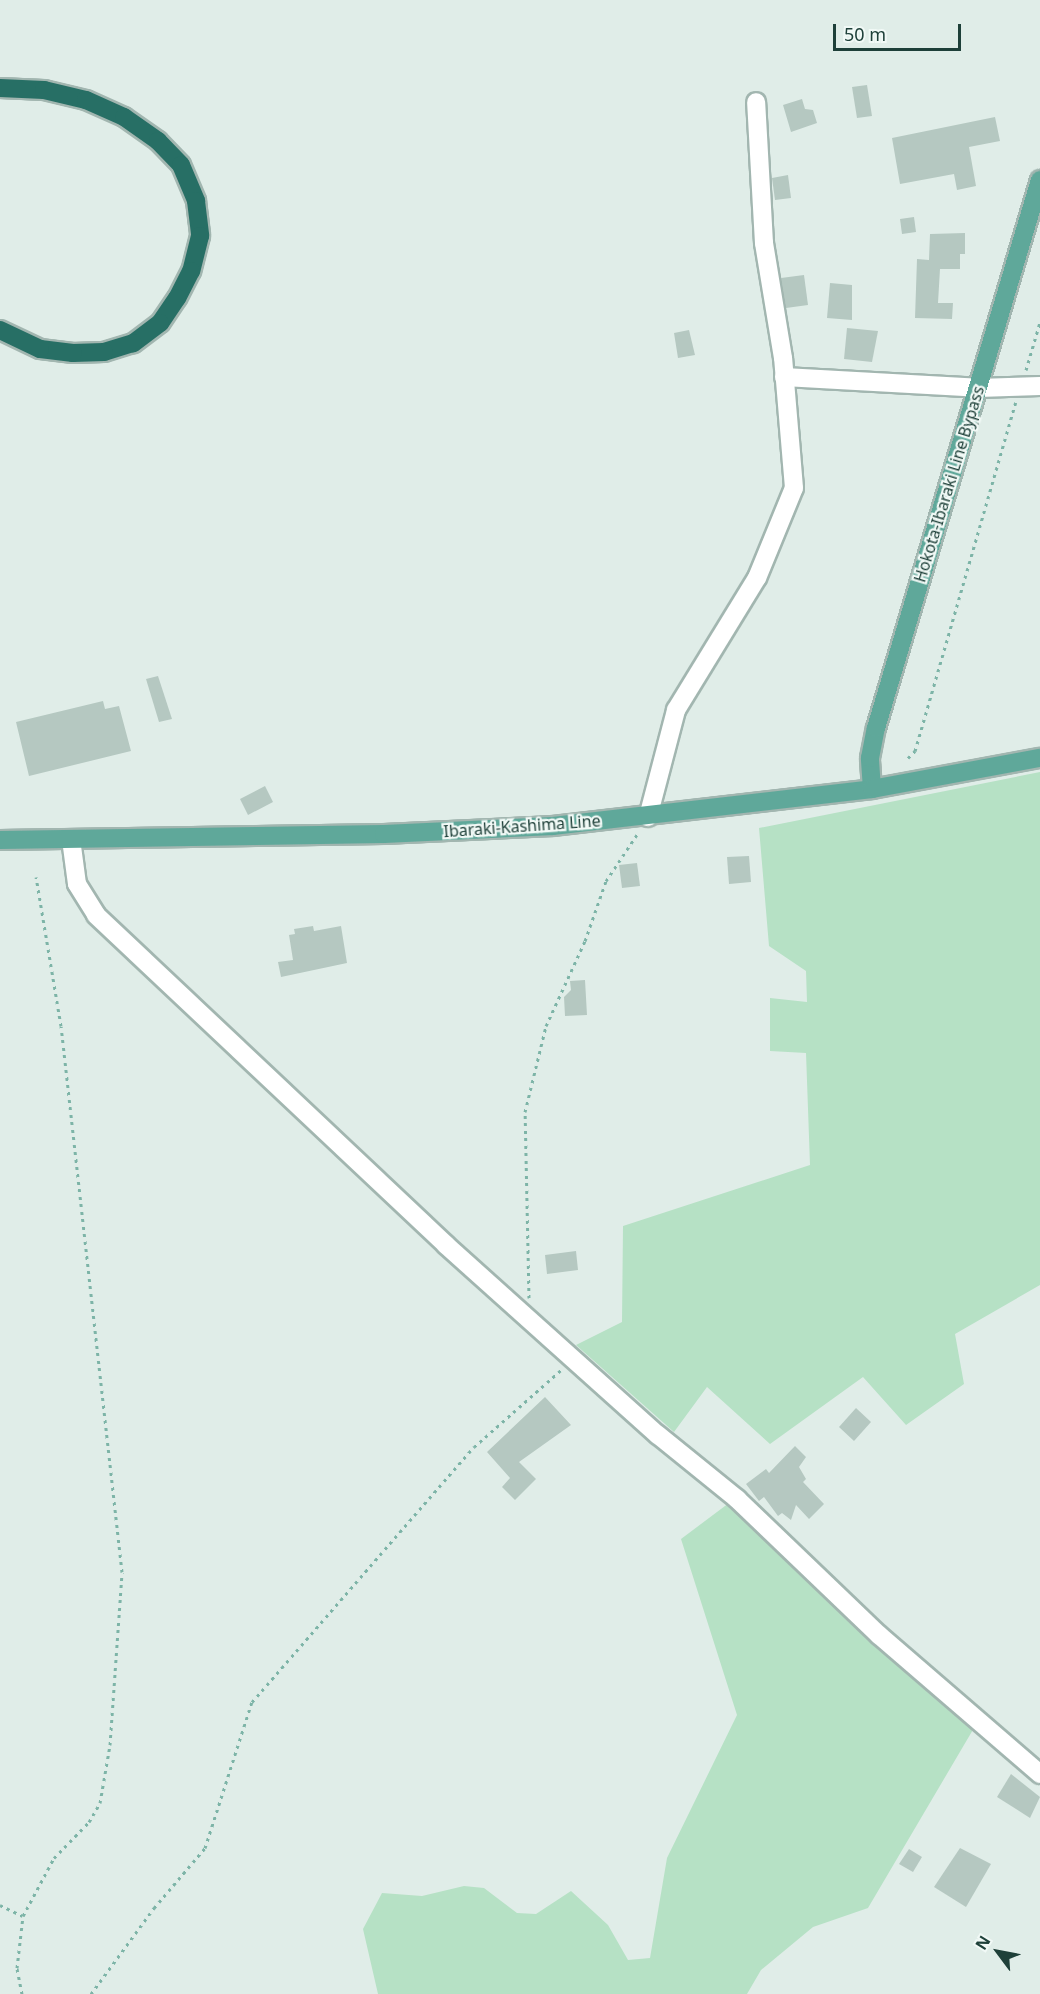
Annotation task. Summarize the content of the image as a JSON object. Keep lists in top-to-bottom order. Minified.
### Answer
{"streets":{"main road":["Hokota-Ibaraki Line Bypass","Ibaraki-Kashima Line"]},"crossings":[["Hokota-Ibaraki Line Bypass","Ibaraki-Kashima Line"]],"scale_bar":"50 m","north":"top left"}
